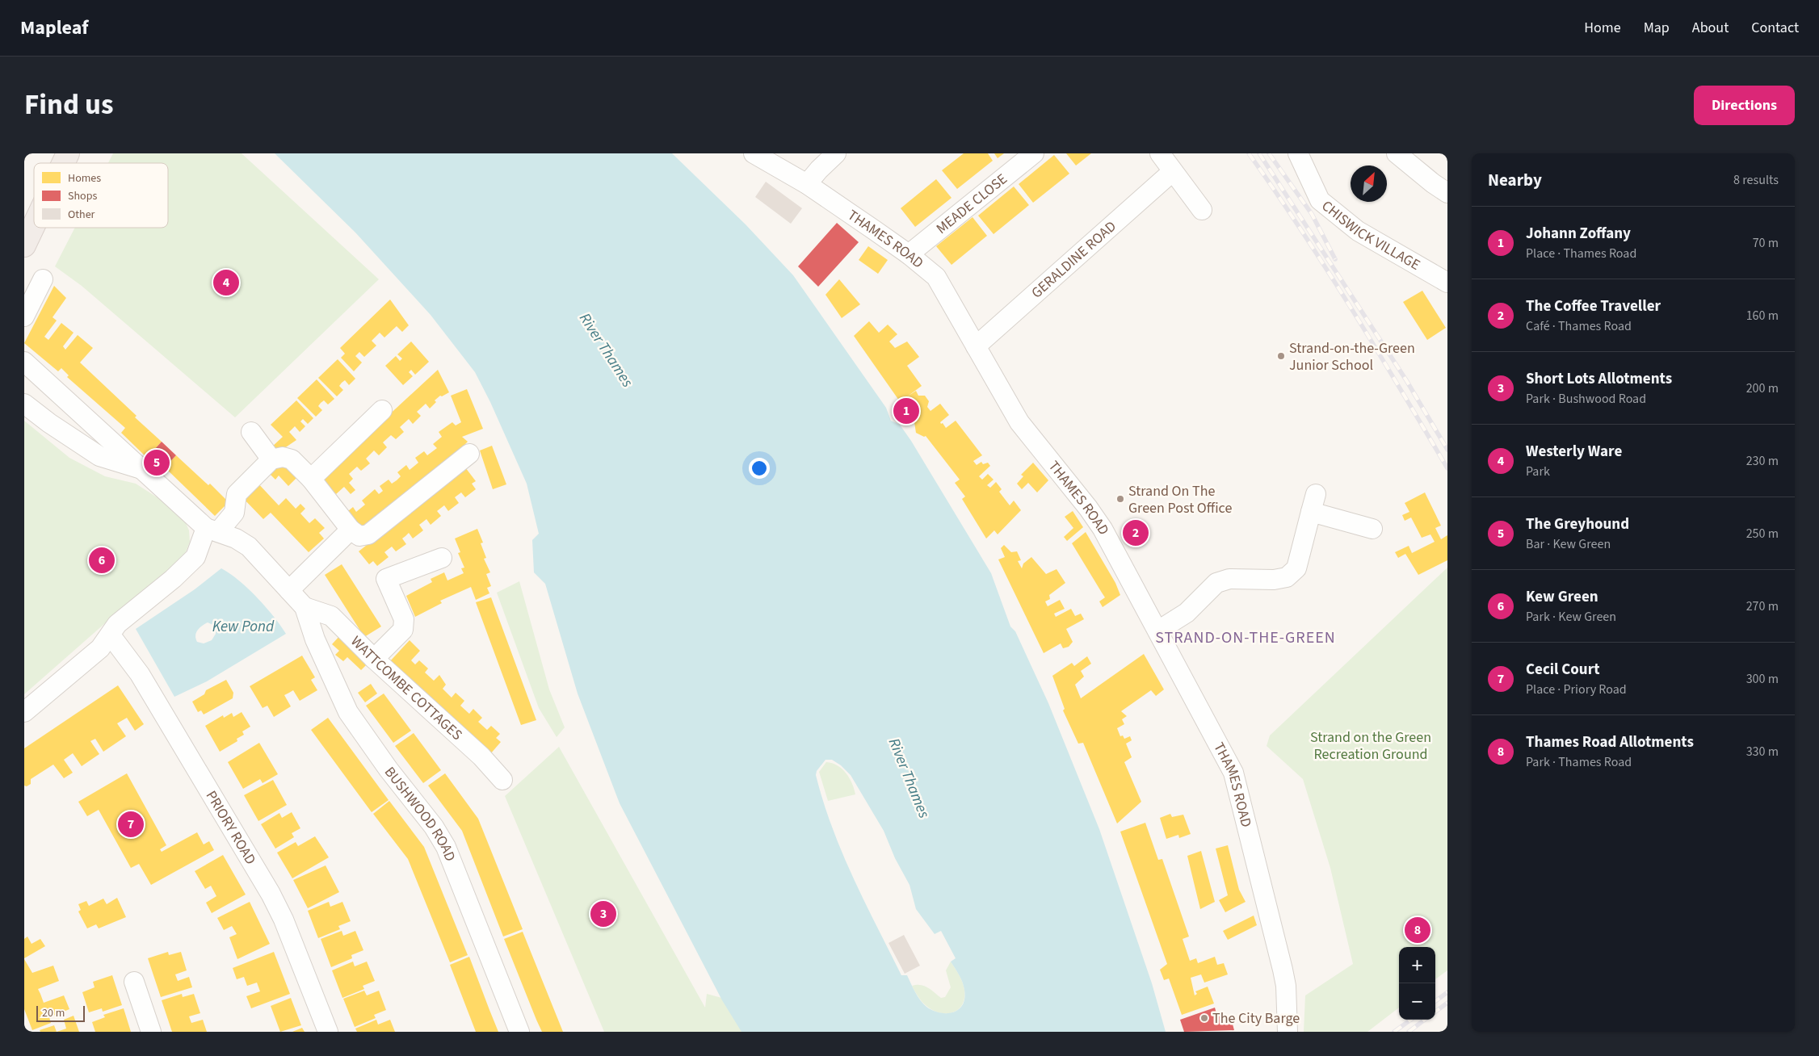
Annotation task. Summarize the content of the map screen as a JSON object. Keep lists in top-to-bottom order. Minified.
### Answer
{"streets":{"street":["MEADE CLOSE","CHISWICK VILLAGE","THAMES ROAD","GERALDINE ROAD","WATTCOMBE COTTAGES","BUSHWOOD ROAD","PRIORY ROAD"]},"crossings":[["MEADE CLOSE","THAMES ROAD"],["THAMES ROAD","GERALDINE ROAD"],["WATTCOMBE COTTAGES","BUSHWOOD ROAD"]],"districts":["STRAND-ON-THE-GREEN"],"water":["River Thames","Kew Pond"],"parks":["Strand on the Green Recreation Ground"],"places":["Strand-on-the-Green Junior School","Strand On The Green Post Office","The City Barge"],"legend":["Homes","Shops","Other"],"scale_bar":"20 m","north":"top right","page":{"header":"Mapleaf","nav":["Home","Map","About","Contact"],"title":"Find us","buttons":"Directions","heading":["Nearby","8 results"],"list":[{"mark":"1","name":"Johann Zoffany","note":"Place · Thames Road","value":"70 m"},{"mark":"2","name":"The Coffee Traveller","note":"Café · Thames Road","value":"160 m"},{"mark":"3","name":"Short Lots Allotments","note":"Park · Bushwood Road","value":"200 m"},{"mark":"4","name":"Westerly Ware","note":"Park","value":"230 m"},{"mark":"5","name":"The Greyhound","note":"Bar · Kew Green","value":"250 m"},{"mark":"6","name":"Kew Green","note":"Park · Kew Green","value":"270 m"},{"mark":"7","name":"Cecil Court","note":"Place · Priory Road","value":"300 m"},{"mark":"8","name":"Thames Road Allotments","note":"Park · Thames Road","value":"330 m"}],"pins":["4","1","5","2","6","7","3","8"],"map_buttons":["+","−"],"scale":"20 m"}}
